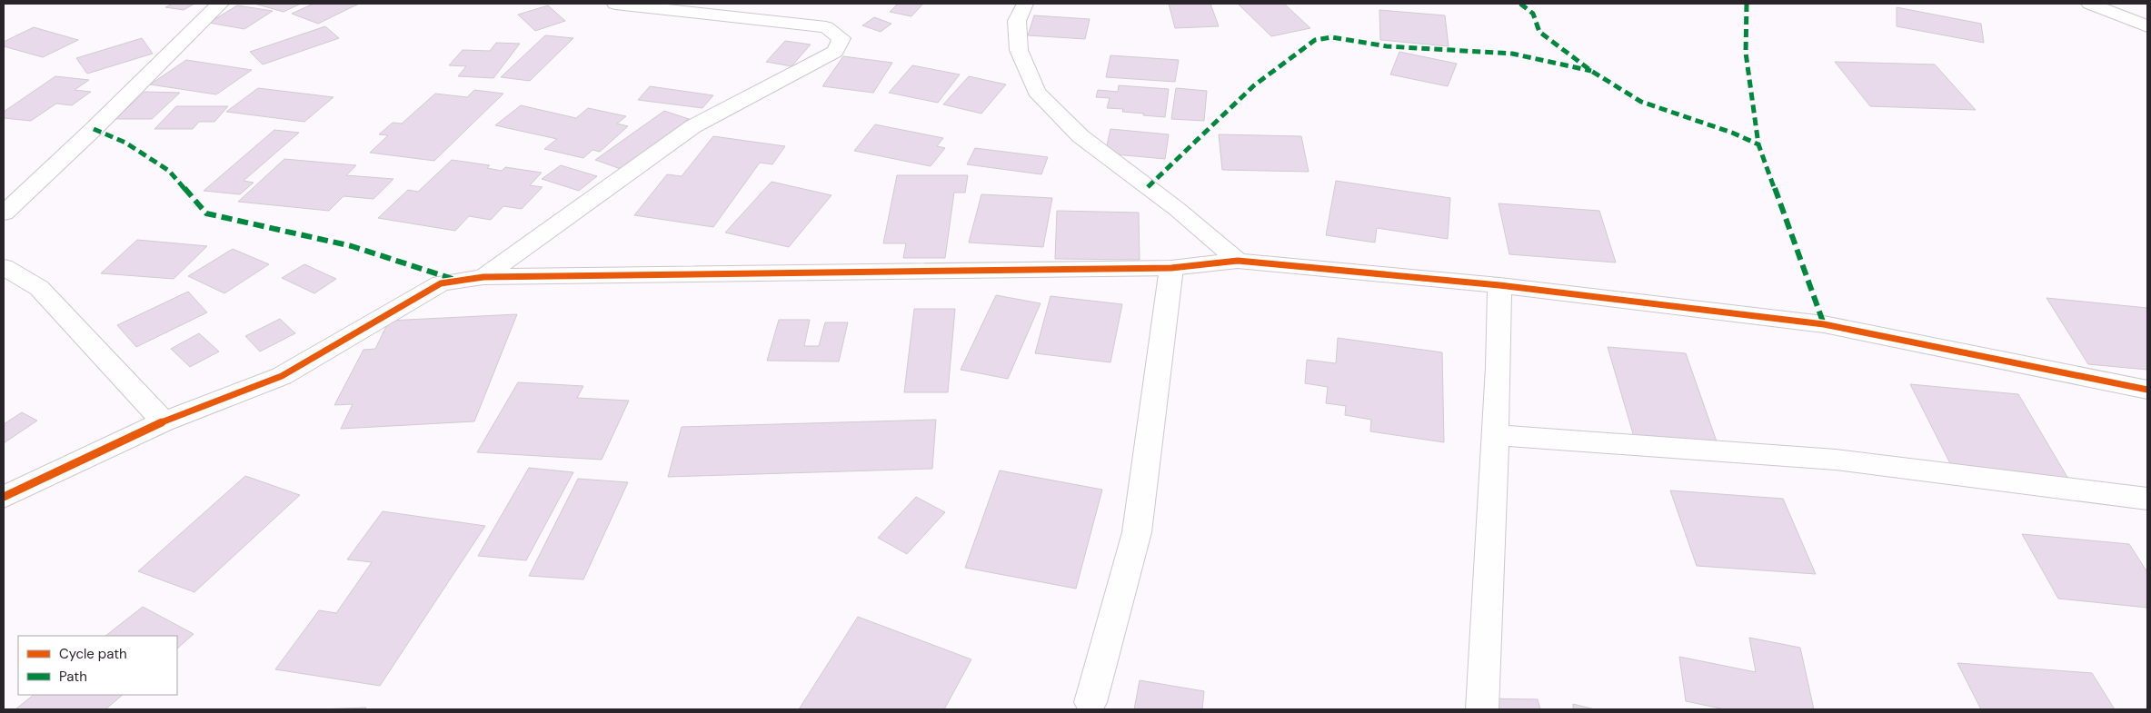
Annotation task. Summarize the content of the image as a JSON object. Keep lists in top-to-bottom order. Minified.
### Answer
{"legend":["Cycle path","Path"]}
